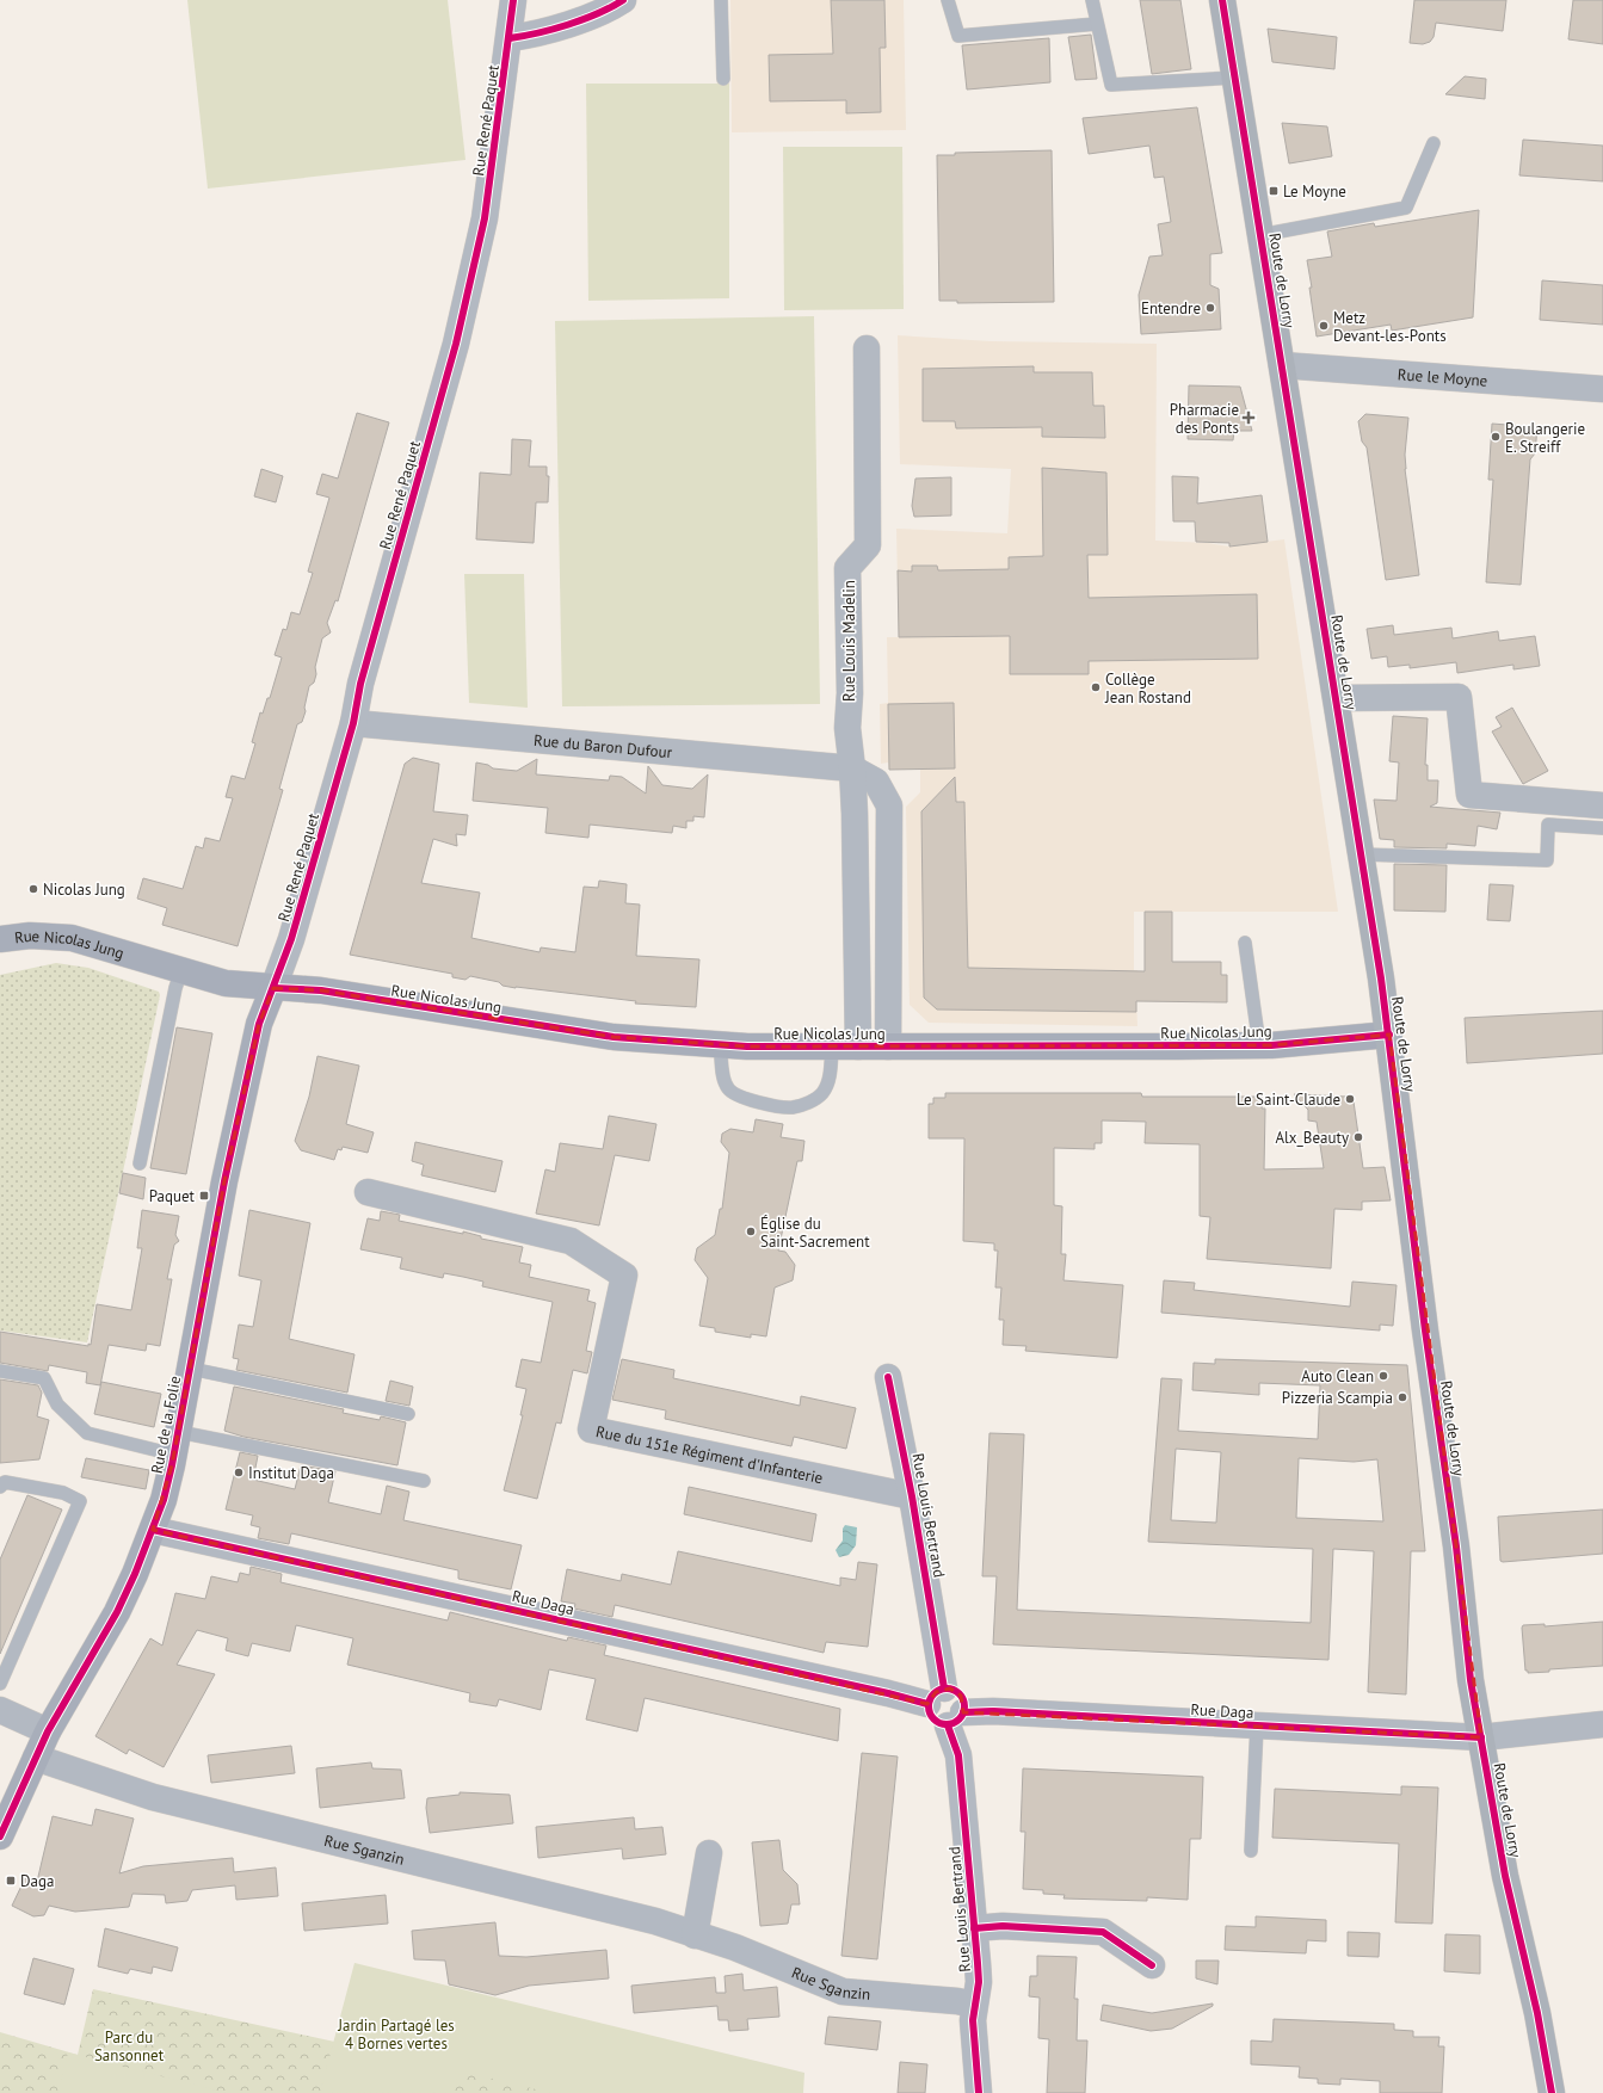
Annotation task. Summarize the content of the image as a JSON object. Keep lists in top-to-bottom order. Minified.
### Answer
{"streets":{"main road":["Route de Lorry","Rue Nicolas Jung","Rue de la Folie"],"street":["Rue René Paquet","Rue le Moyne","Rue Louis Madelin","Rue du Baron Dufour","Rue du 151e Régiment d'Infanterie","Rue Louis Bertrand","Rue Daga","Rue Sganzin"]},"crossings":[["Rue René Paquet","Rue du Baron Dufour"],["Rue René Paquet","Rue Nicolas Jung"],["Rue René Paquet","Rue de la Folie"],["Route de Lorry","Rue le Moyne"],["Route de Lorry","Rue Nicolas Jung"],["Route de Lorry","Rue Daga"],["Rue Louis Madelin","Rue du Baron Dufour"],["Rue Louis Madelin","Rue Nicolas Jung"],["Rue Nicolas Jung","Rue de la Folie"],["Rue de la Folie","Rue Daga"],["Rue de la Folie","Rue Sganzin"],["Rue du 151e Régiment d'Infanterie","Rue Louis Bertrand"],["Rue Louis Bertrand","Rue Daga"],["Rue Louis Bertrand","Rue Sganzin"]],"parks":["Jardin Partagé les 4 Bornes vertes","Parc du Sansonnet"],"places":{"transit":["Le Moyne","Paquet","Daga"],"other":["Entendre","Metz Devant-les-Ponts","Boulangerie E. Streiff","Collège Jean Rostand","Nicolas Jung","Le Saint-Claude","Alx_Beauty","Église du Saint-Sacrement","Auto Clean","Pizzeria Scampia","Institut Daga"],"health":["Pharmacie des Ponts"]}}
